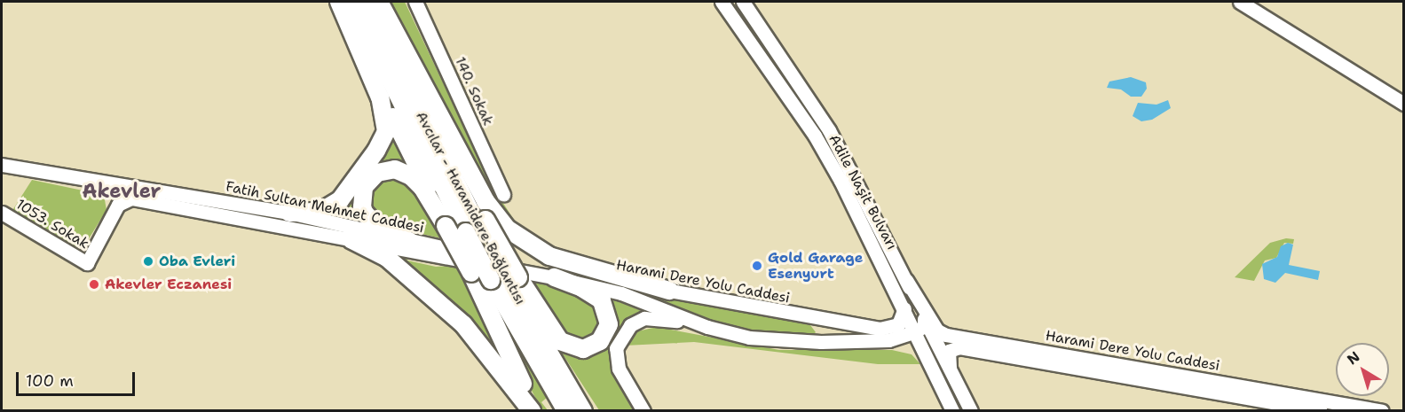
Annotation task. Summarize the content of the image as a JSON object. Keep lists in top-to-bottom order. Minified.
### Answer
{"streets":{"highway":["Avcılar - Haramidere Bağlantısı"],"main road":["140. Sokak","Adile Naşit Bulvarı","Fatih Sultan Mehmet Caddesi","1053. Sokak","Harami Dere Yolu Caddesi"]},"crossings":[["Adile Naşit Bulvarı","Harami Dere Yolu Caddesi"],["Fatih Sultan Mehmet Caddesi","Avcılar - Haramidere Bağlantısı"],["Fatih Sultan Mehmet Caddesi","1053. Sokak"],["Fatih Sultan Mehmet Caddesi","Harami Dere Yolu Caddesi"],["Avcılar - Haramidere Bağlantısı","Harami Dere Yolu Caddesi"]],"districts":["Akevler"],"places":["Oba Evleri","Gold Garage Esenyurt","Akevler Eczanesi"],"scale_bar":"100 m","north":"top left"}
